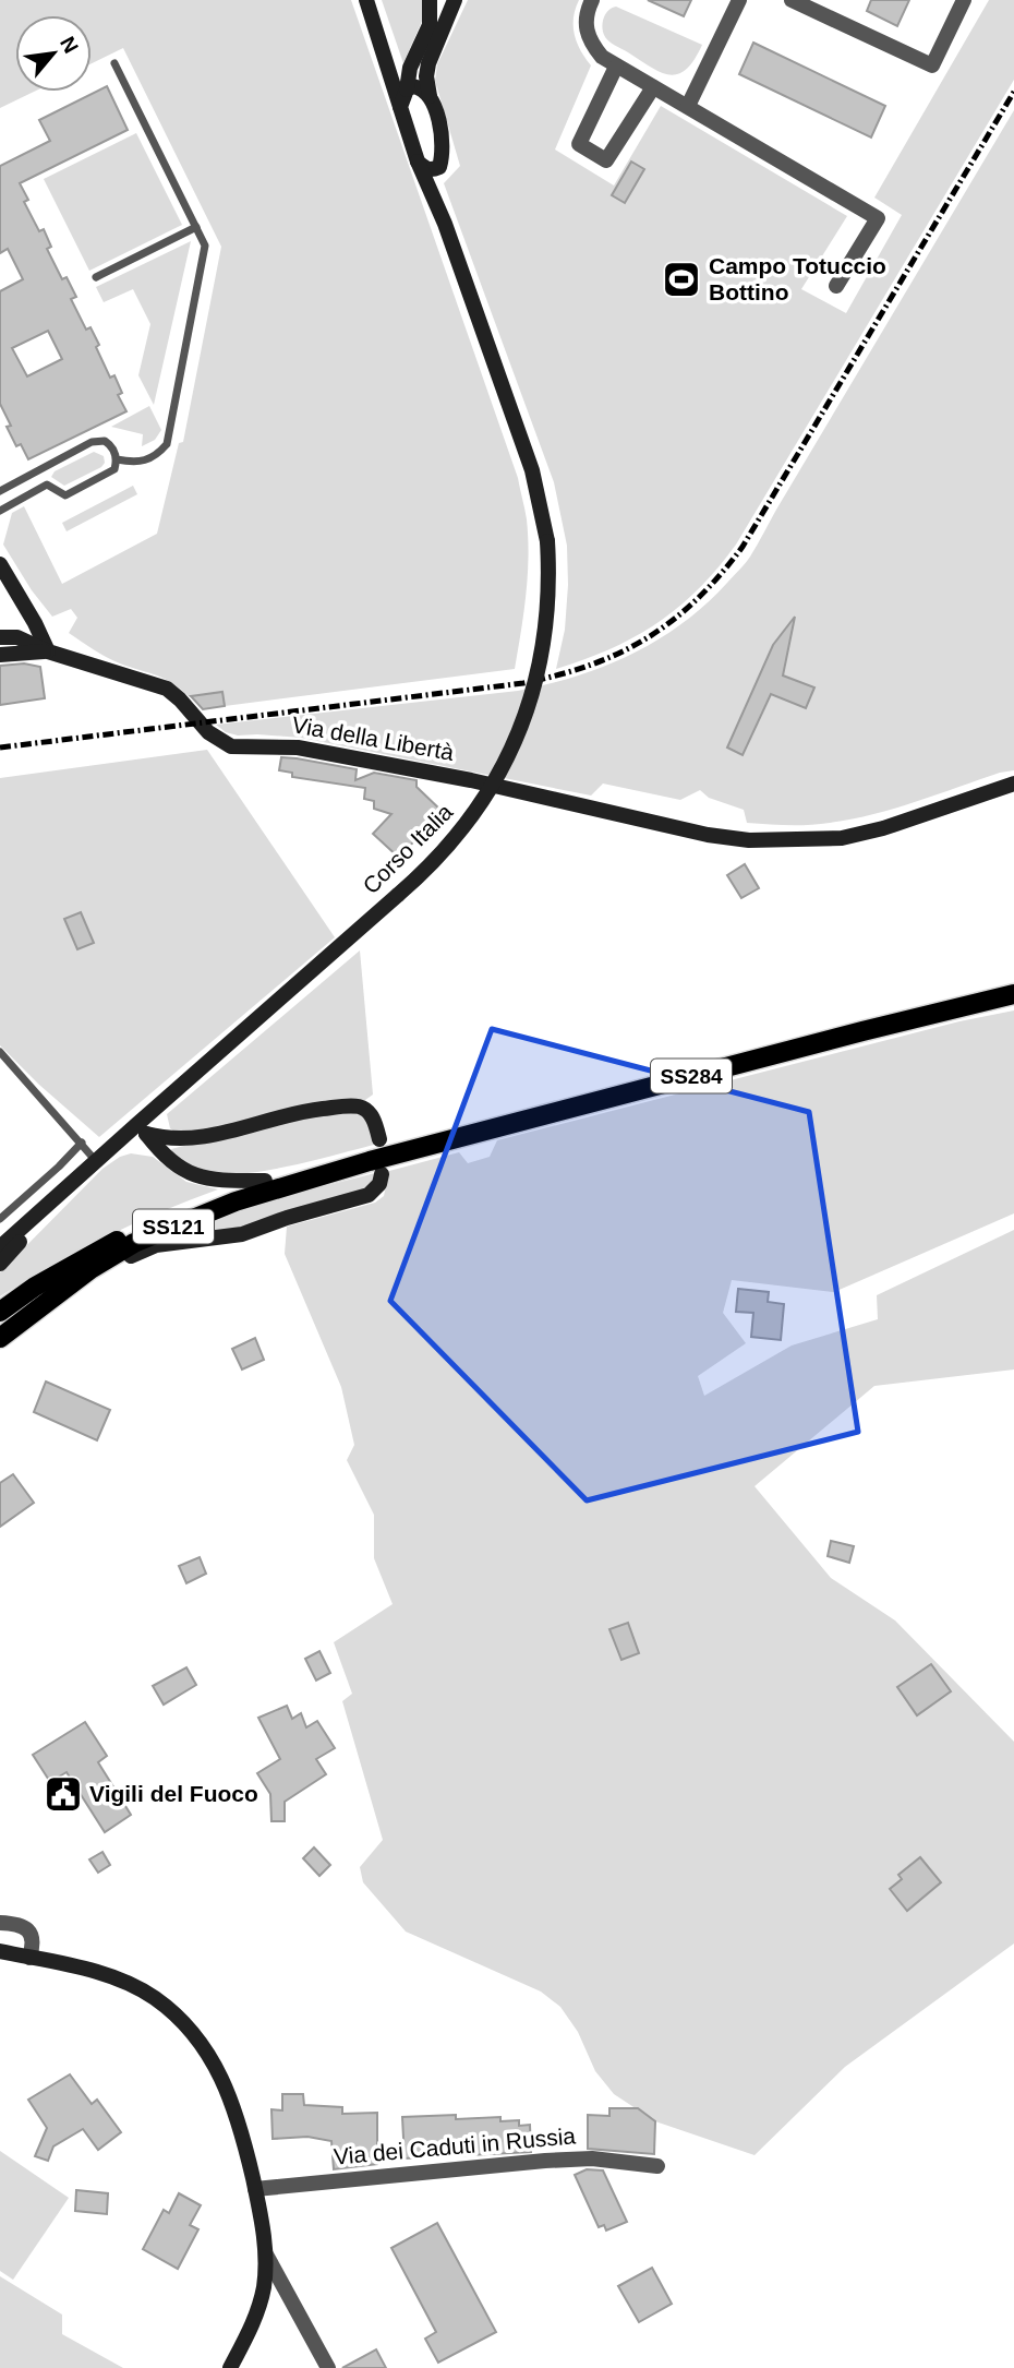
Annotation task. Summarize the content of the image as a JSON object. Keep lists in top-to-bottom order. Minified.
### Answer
{"streets":{"main road":["Via della Libertà","Corso Italia","SS284","SS121"],"street":["Via dei Caduti in Russia"]},"crossings":[["SS284","SS121"]],"places":{"sports":["Campo Totuccio Bottino"],"public building":["Vigili del Fuoco"]},"north":"top right"}
